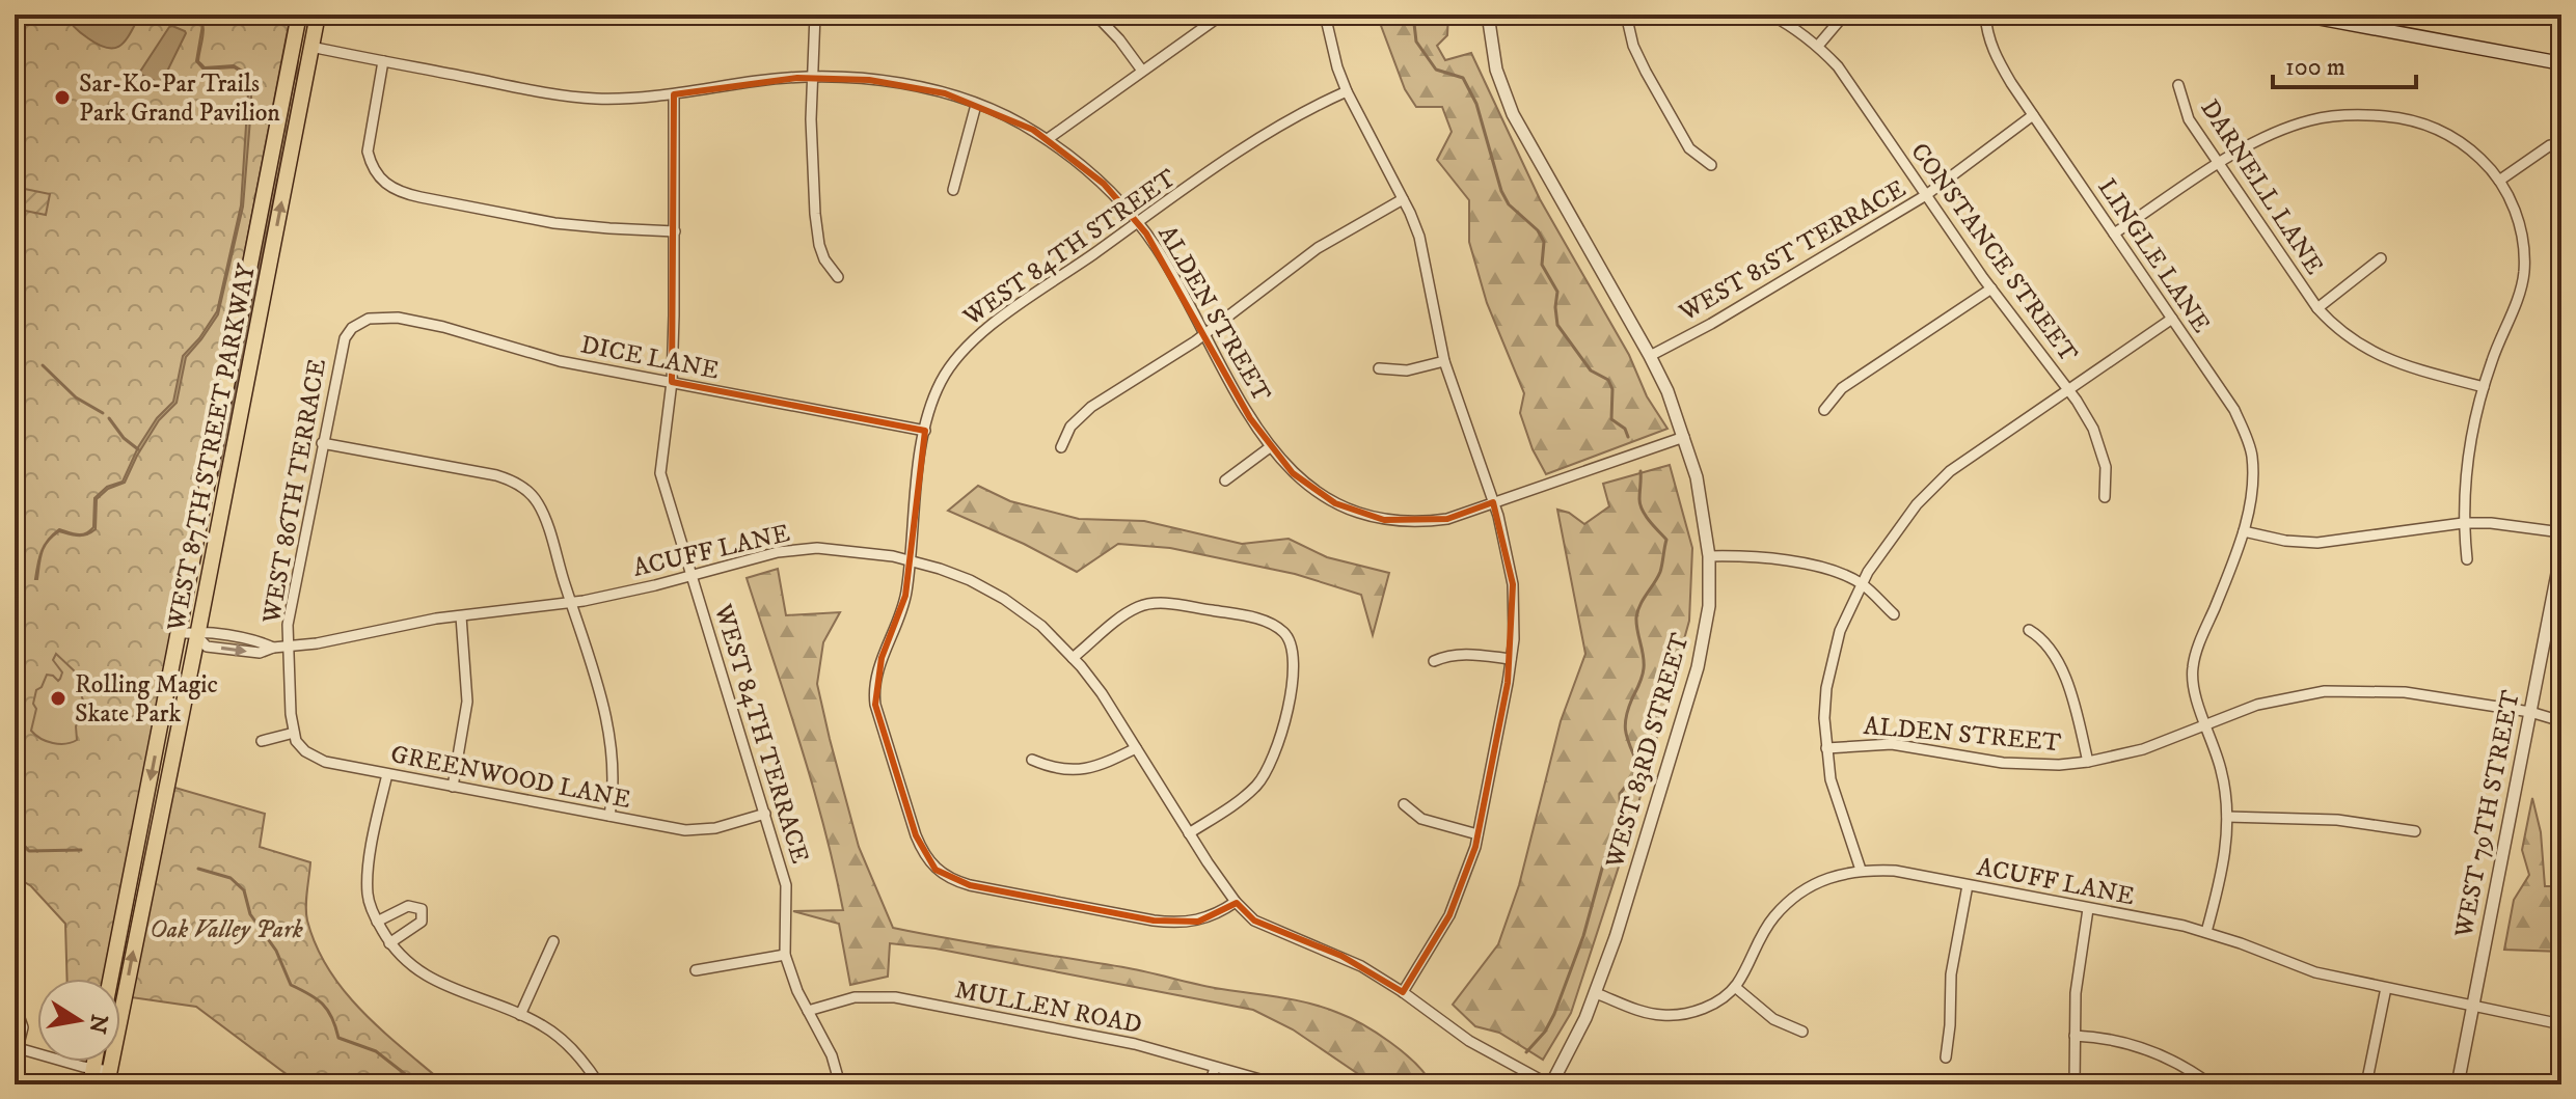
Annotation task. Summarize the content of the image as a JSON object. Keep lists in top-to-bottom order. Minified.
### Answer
{"streets":{"main road":["WEST 87TH STREET PARKWAY"],"street":["DARNELL LANE","WEST 84TH STREET","WEST 81ST TERRACE","CONSTANCE STREET","LINGLE LANE","ALDEN STREET","DICE LANE","WEST 86TH TERRACE","ACUFF LANE","WEST 84TH TERRACE","WEST 83RD STREET","GREENWOOD LANE","WEST 79TH STREET","MULLEN ROAD"]},"crossings":[["WEST 84TH STREET","ALDEN STREET"],["WEST 84TH STREET","DICE LANE"],["WEST 84TH STREET","ACUFF LANE"],["WEST 81ST TERRACE","CONSTANCE STREET"],["WEST 81ST TERRACE","LINGLE LANE"],["WEST 81ST TERRACE","WEST 83RD STREET"],["LINGLE LANE","ALDEN STREET"],["LINGLE LANE","ACUFF LANE"],["ALDEN STREET","WEST 87TH STREET PARKWAY"],["ALDEN STREET","WEST 84TH TERRACE"],["ALDEN STREET","WEST 83RD STREET"],["ALDEN STREET","WEST 79TH STREET"],["DICE LANE","WEST 86TH TERRACE"],["DICE LANE","WEST 84TH TERRACE"],["WEST 87TH STREET PARKWAY","ACUFF LANE"],["WEST 86TH TERRACE","ACUFF LANE"],["WEST 86TH TERRACE","GREENWOOD LANE"],["ACUFF LANE","WEST 84TH TERRACE"],["ACUFF LANE","WEST 83RD STREET"],["ACUFF LANE","WEST 79TH STREET"],["WEST 84TH TERRACE","GREENWOOD LANE"],["WEST 84TH TERRACE","MULLEN ROAD"]],"parks":["Oak Valley Park"],"places":["Sar-Ko-Par Trails Park Grand Pavilion","Rolling Magic Skate Park"],"scale_bar":"100 m","north":"right"}
